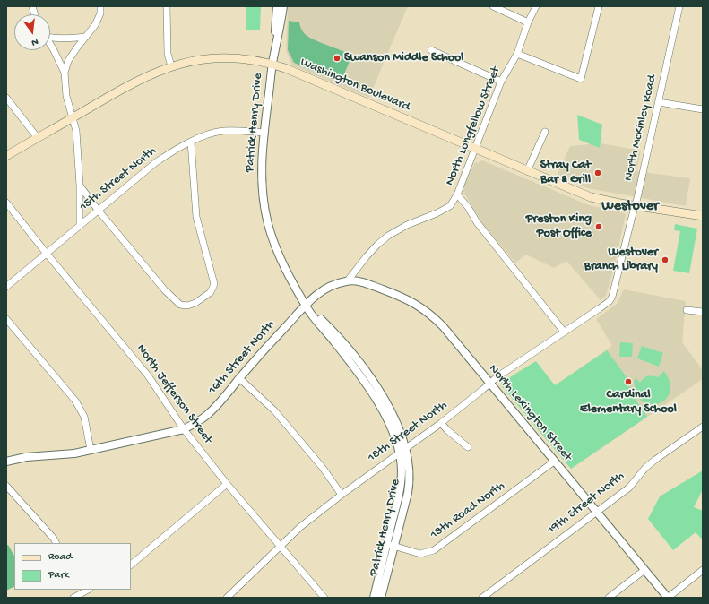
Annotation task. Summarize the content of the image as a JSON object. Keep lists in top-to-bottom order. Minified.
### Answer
{"streets":{"main road":["Washington Boulevard"],"street":["Patrick Henry Drive","North Longfellow Street","North McKinley Road","15th Street North","16th Street North","North Jefferson Street","North Lexington Street","18th Street North","19th Street North","18th Road North"]},"crossings":[["Washington Boulevard","Patrick Henry Drive"],["Washington Boulevard","North Longfellow Street"],["Washington Boulevard","North McKinley Road"],["Patrick Henry Drive","15th Street North"],["Patrick Henry Drive","16th Street North"],["Patrick Henry Drive","18th Street North"],["Patrick Henry Drive","18th Road North"],["North Longfellow Street","18th Street North"],["North McKinley Road","18th Street North"],["15th Street North","North Jefferson Street"],["16th Street North","North Jefferson Street"],["16th Street North","North Lexington Street"],["North Jefferson Street","18th Street North"],["North Lexington Street","18th Street North"],["North Lexington Street","19th Street North"],["North Lexington Street","18th Road North"]],"districts":["Westover"],"places":["Swanson Middle School","Stray Cat Bar & Grill","Preston King Post Office","Westover Branch Library","Cardinal Elementary School"],"legend":["Road","Park"],"north":"bottom"}
